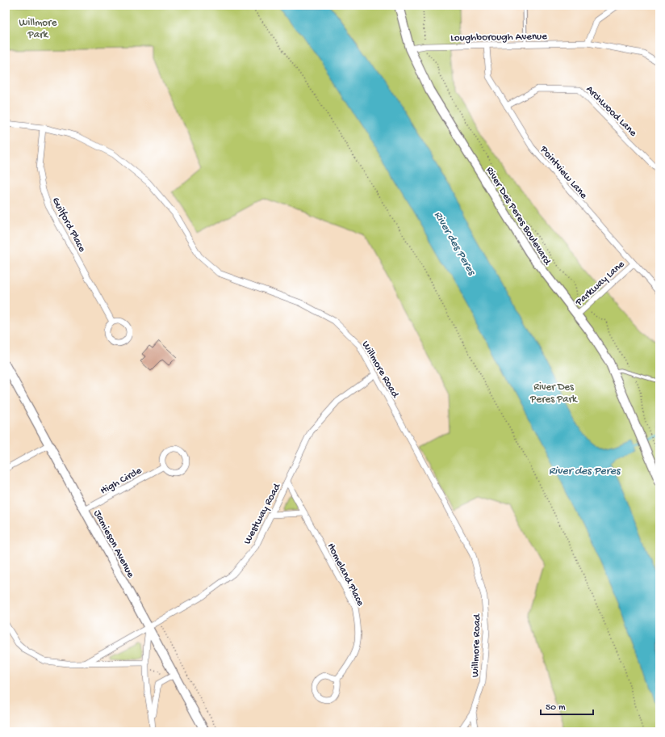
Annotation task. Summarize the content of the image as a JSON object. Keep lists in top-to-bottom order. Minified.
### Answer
{"streets":{"main road":["River Des Peres Boulevard","Jamieson Avenue"],"street":["Loughborough Avenue","Archwood Lane","Pointview Lane","Guilford Place","Parkway Lane","Willmore Road","High Circle","Westway Road","Homeland Place"]},"crossings":[["Loughborough Avenue","Pointview Lane"],["Loughborough Avenue","River Des Peres Boulevard"],["Archwood Lane","Pointview Lane"],["Pointview Lane","Parkway Lane"],["River Des Peres Boulevard","Parkway Lane"],["Guilford Place","Willmore Road"],["Willmore Road","Westway Road"],["High Circle","Jamieson Avenue"],["Westway Road","Jamieson Avenue"],["Westway Road","Homeland Place"]],"water":["River des Peres"],"parks":["Willmore Park","River Des Peres Park"],"scale_bar":"50 m"}
